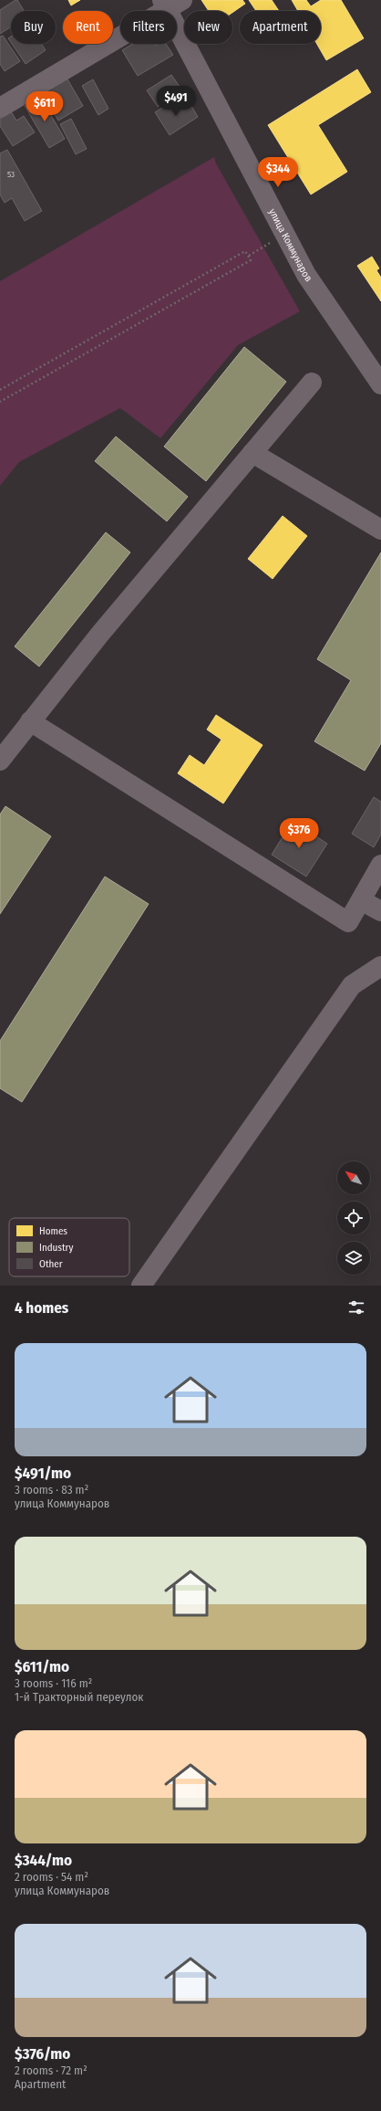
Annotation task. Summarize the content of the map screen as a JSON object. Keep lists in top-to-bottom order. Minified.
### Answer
{"streets":{"street":["улица Коммунаров"]},"house_numbers":["53"],"legend":["Homes","Industry","Other"],"north":"top left","page":{"chip":["Buy","Rent","Filters","New","Apartment"],"price":["$491","$611","$344","$376"],"heading":"4 homes","list":[{"name":"$491/mo","note":"3 rooms · 83 m² · улица Коммунаров"},{"name":"$611/mo","note":"3 rooms · 116 m² · 1-й Тракторный переулок"},{"name":"$344/mo","note":"2 rooms · 54 m² · улица Коммунаров"},{"name":"$376/mo","note":"2 rooms · 72 m² · Apartment"}]}}
